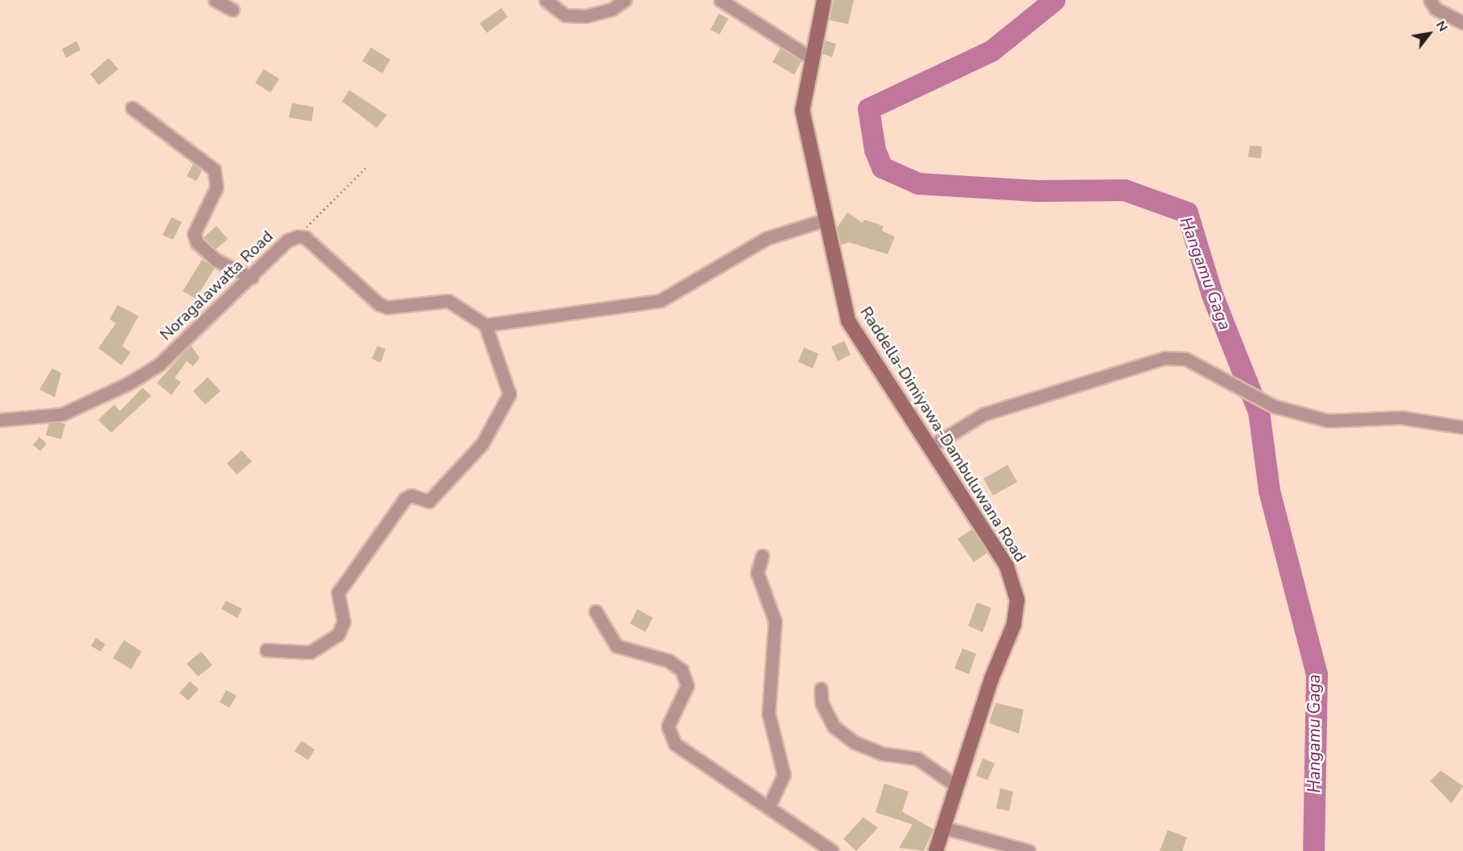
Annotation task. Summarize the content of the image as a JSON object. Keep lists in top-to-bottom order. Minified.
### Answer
{"streets":{"street":["Noragalawatta Road","Raddella-Dimiyawa-Dambuluwana Road"]},"water":["Hangamu Gaga"],"north":"top right"}
